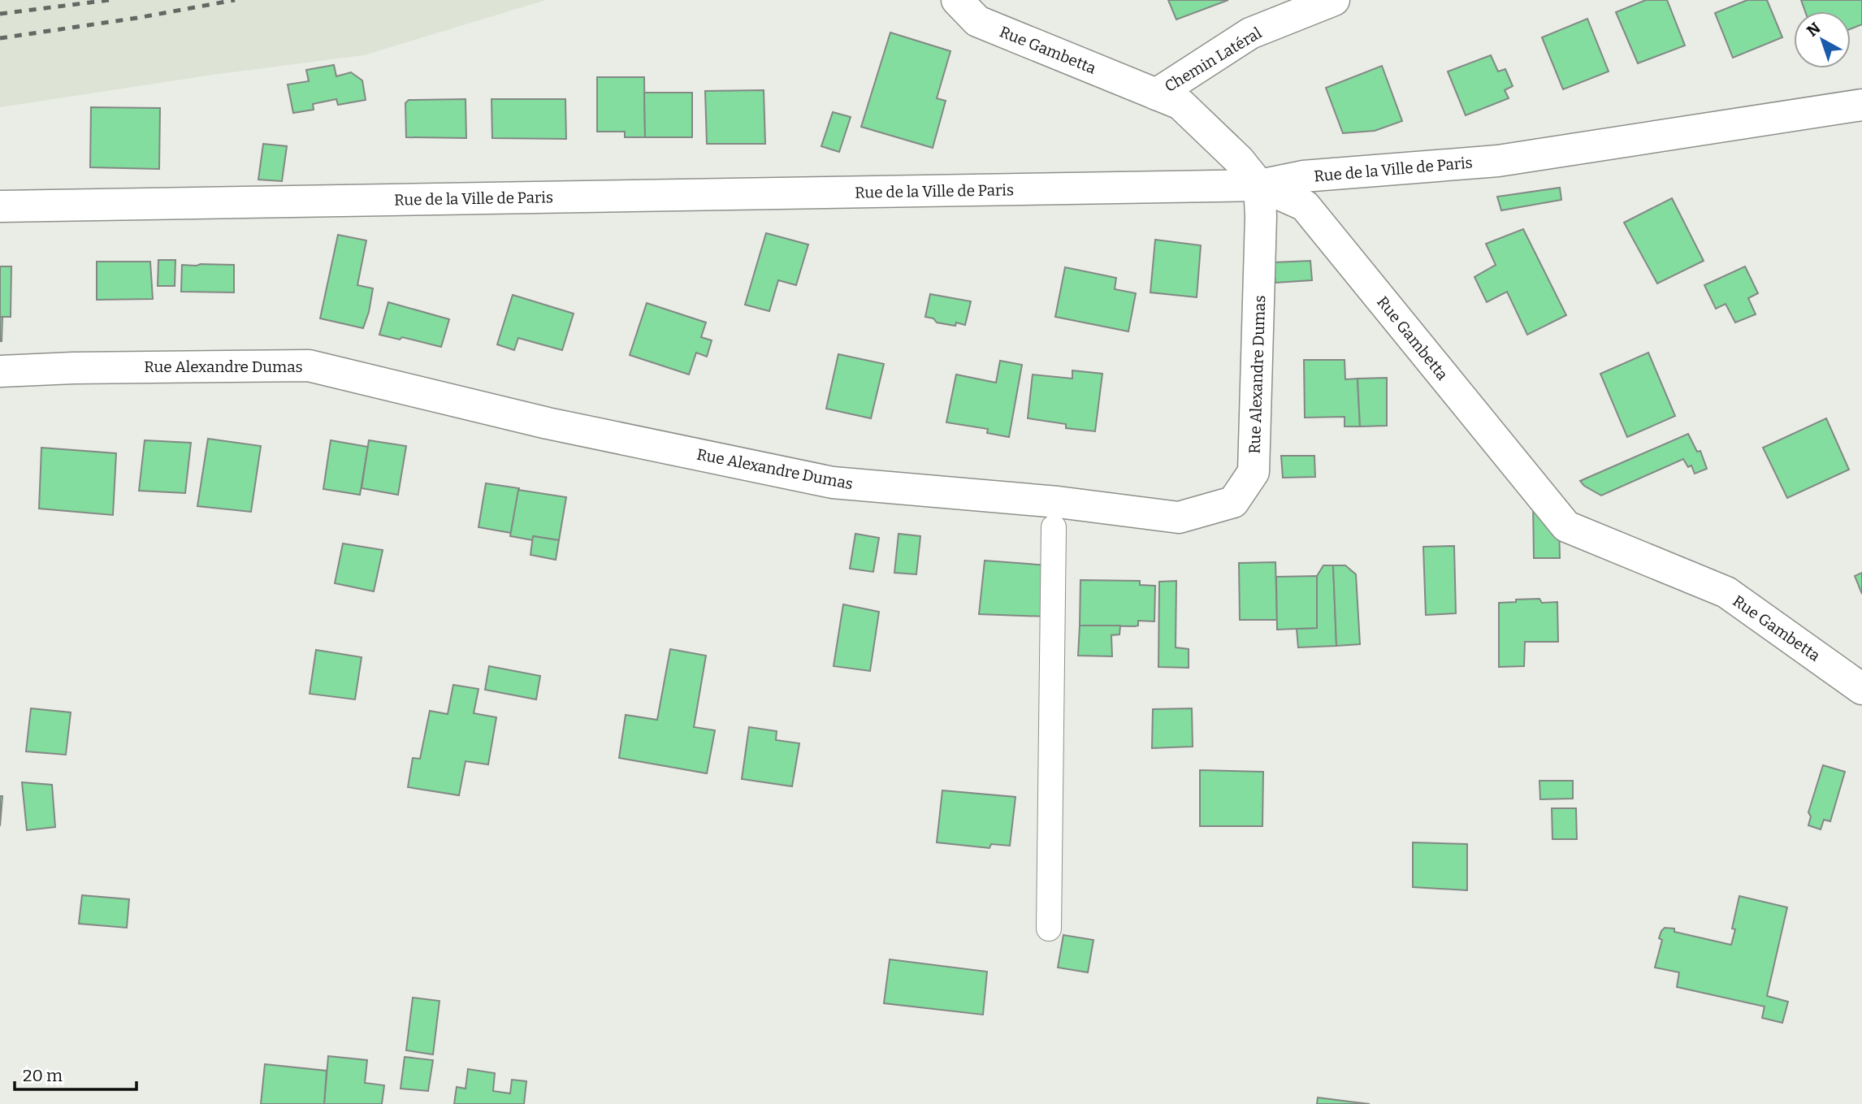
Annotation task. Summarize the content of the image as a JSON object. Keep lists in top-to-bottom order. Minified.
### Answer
{"streets":{"street":["Rue Gambetta","Chemin Latéral","Rue de la Ville de Paris","Rue Alexandre Dumas"]},"crossings":[["Rue Gambetta","Chemin Latéral"],["Rue Gambetta","Rue de la Ville de Paris"],["Rue Gambetta","Rue Alexandre Dumas"],["Rue de la Ville de Paris","Rue Alexandre Dumas"]],"scale_bar":"20 m","north":"top left"}
